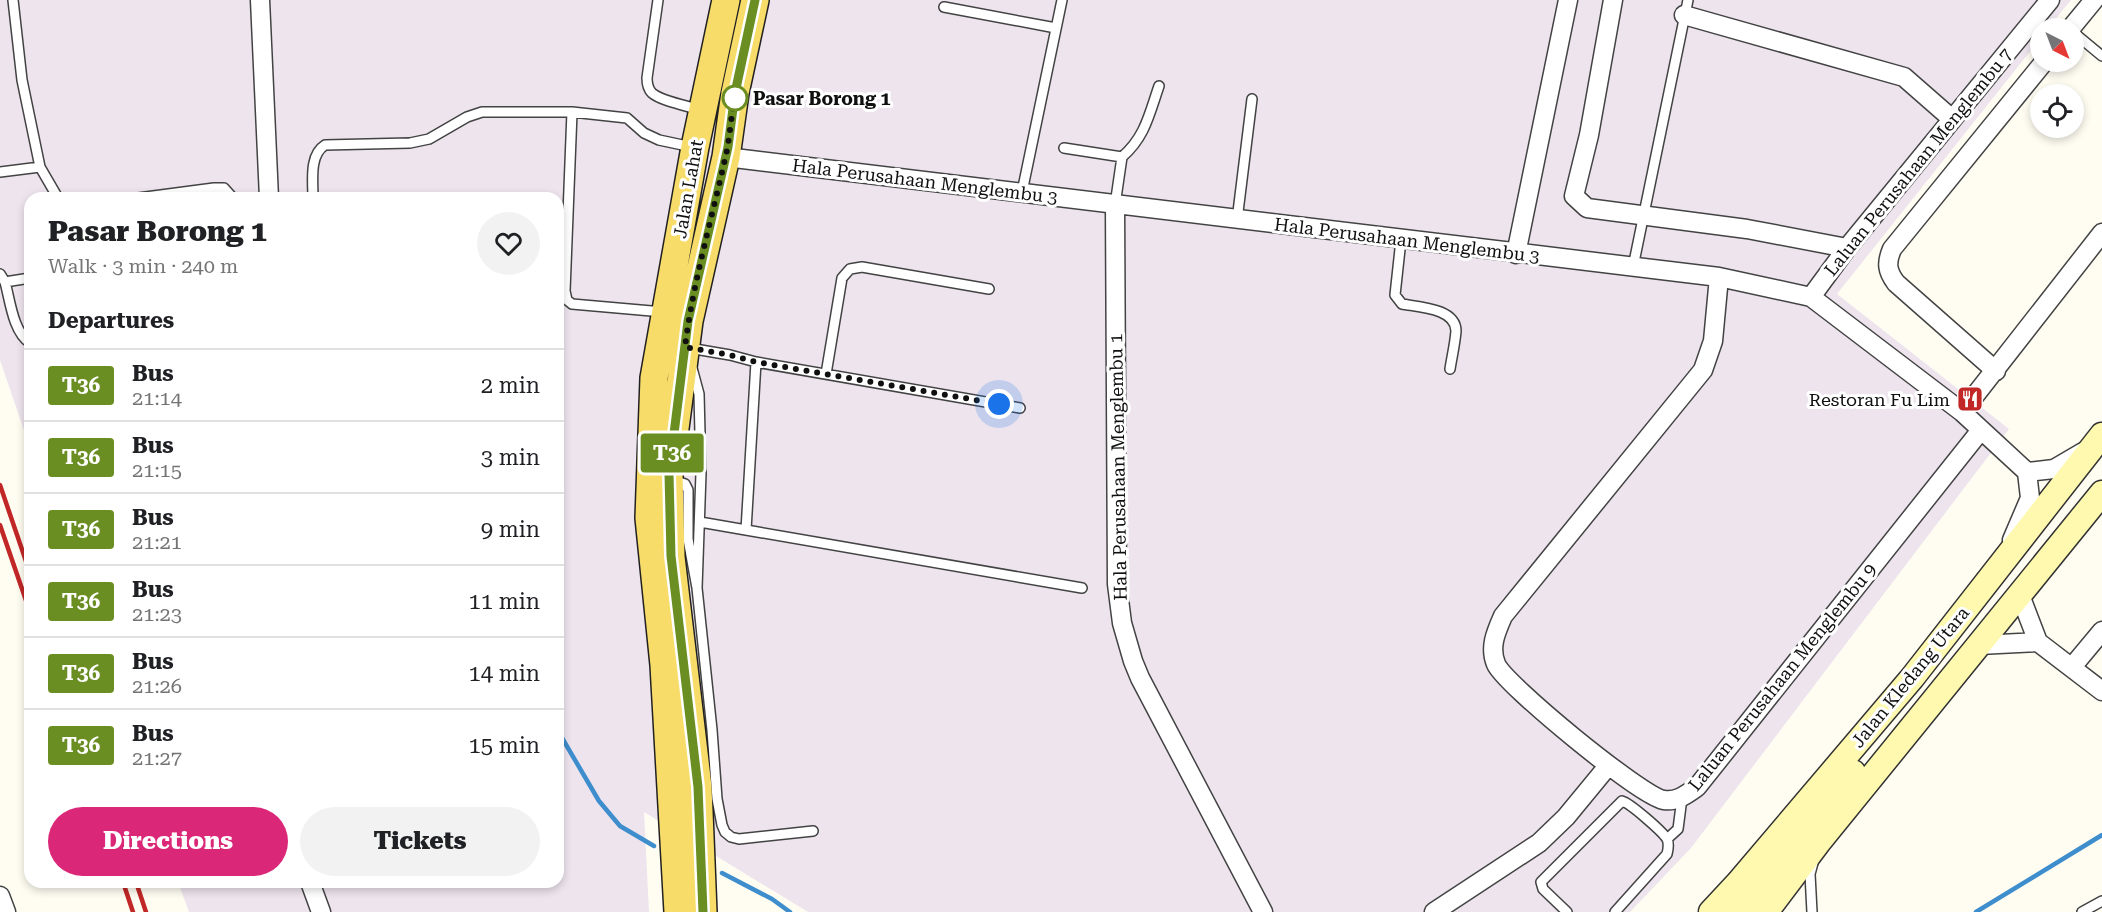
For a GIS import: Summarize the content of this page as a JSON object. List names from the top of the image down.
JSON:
{
  "streets": {
    "main road": ["Jalan Lahat", "Jalan Kledang Utara"],
    "street": [
      "Laluan Perusahaan Menglembu 7",
      "Hala Perusahaan Menglembu 3",
      "Hala Perusahaan Menglembu 1",
      "Laluan Perusahaan Menglembu 9"
    ]
  },
  "crossings": [
    ["Laluan Perusahaan Menglembu 7", "Hala Perusahaan Menglembu 3"],
    ["Hala Perusahaan Menglembu 3", "Hala Perusahaan Menglembu 1"],
    ["Hala Perusahaan Menglembu 3", "Laluan Perusahaan Menglembu 9"]
  ],
  "places": {
    "other": ["Pasar Borong 1"],
    "restaurant": ["Restoran Fu Lim"]
  },
  "lines": ["bus line T36"],
  "north": "bottom right",
  "page": {
    "on_map": "T36",
    "heading": [
      ["Pasar Borong 1", "Walk · 3 min · 240 m"],
      "Departures"
    ],
    "list": [
      {
        "mark": "T36",
        "name": "Bus",
        "note": "21:14",
        "value": "2 min"
      },
      {
        "mark": "T36",
        "name": "Bus",
        "note": "21:15",
        "value": "3 min"
      },
      {
        "mark": "T36",
        "name": "Bus",
        "note": "21:21",
        "value": "9 min"
      },
      {
        "mark": "T36",
        "name": "Bus",
        "note": "21:23",
        "value": "11 min"
      },
      {
        "mark": "T36",
        "name": "Bus",
        "note": "21:26",
        "value": "14 min"
      },
      {
        "mark": "T36",
        "name": "Bus",
        "note": "21:27",
        "value": "15 min"
      }
    ],
    "buttons": ["Directions", "Tickets"]
  }
}
